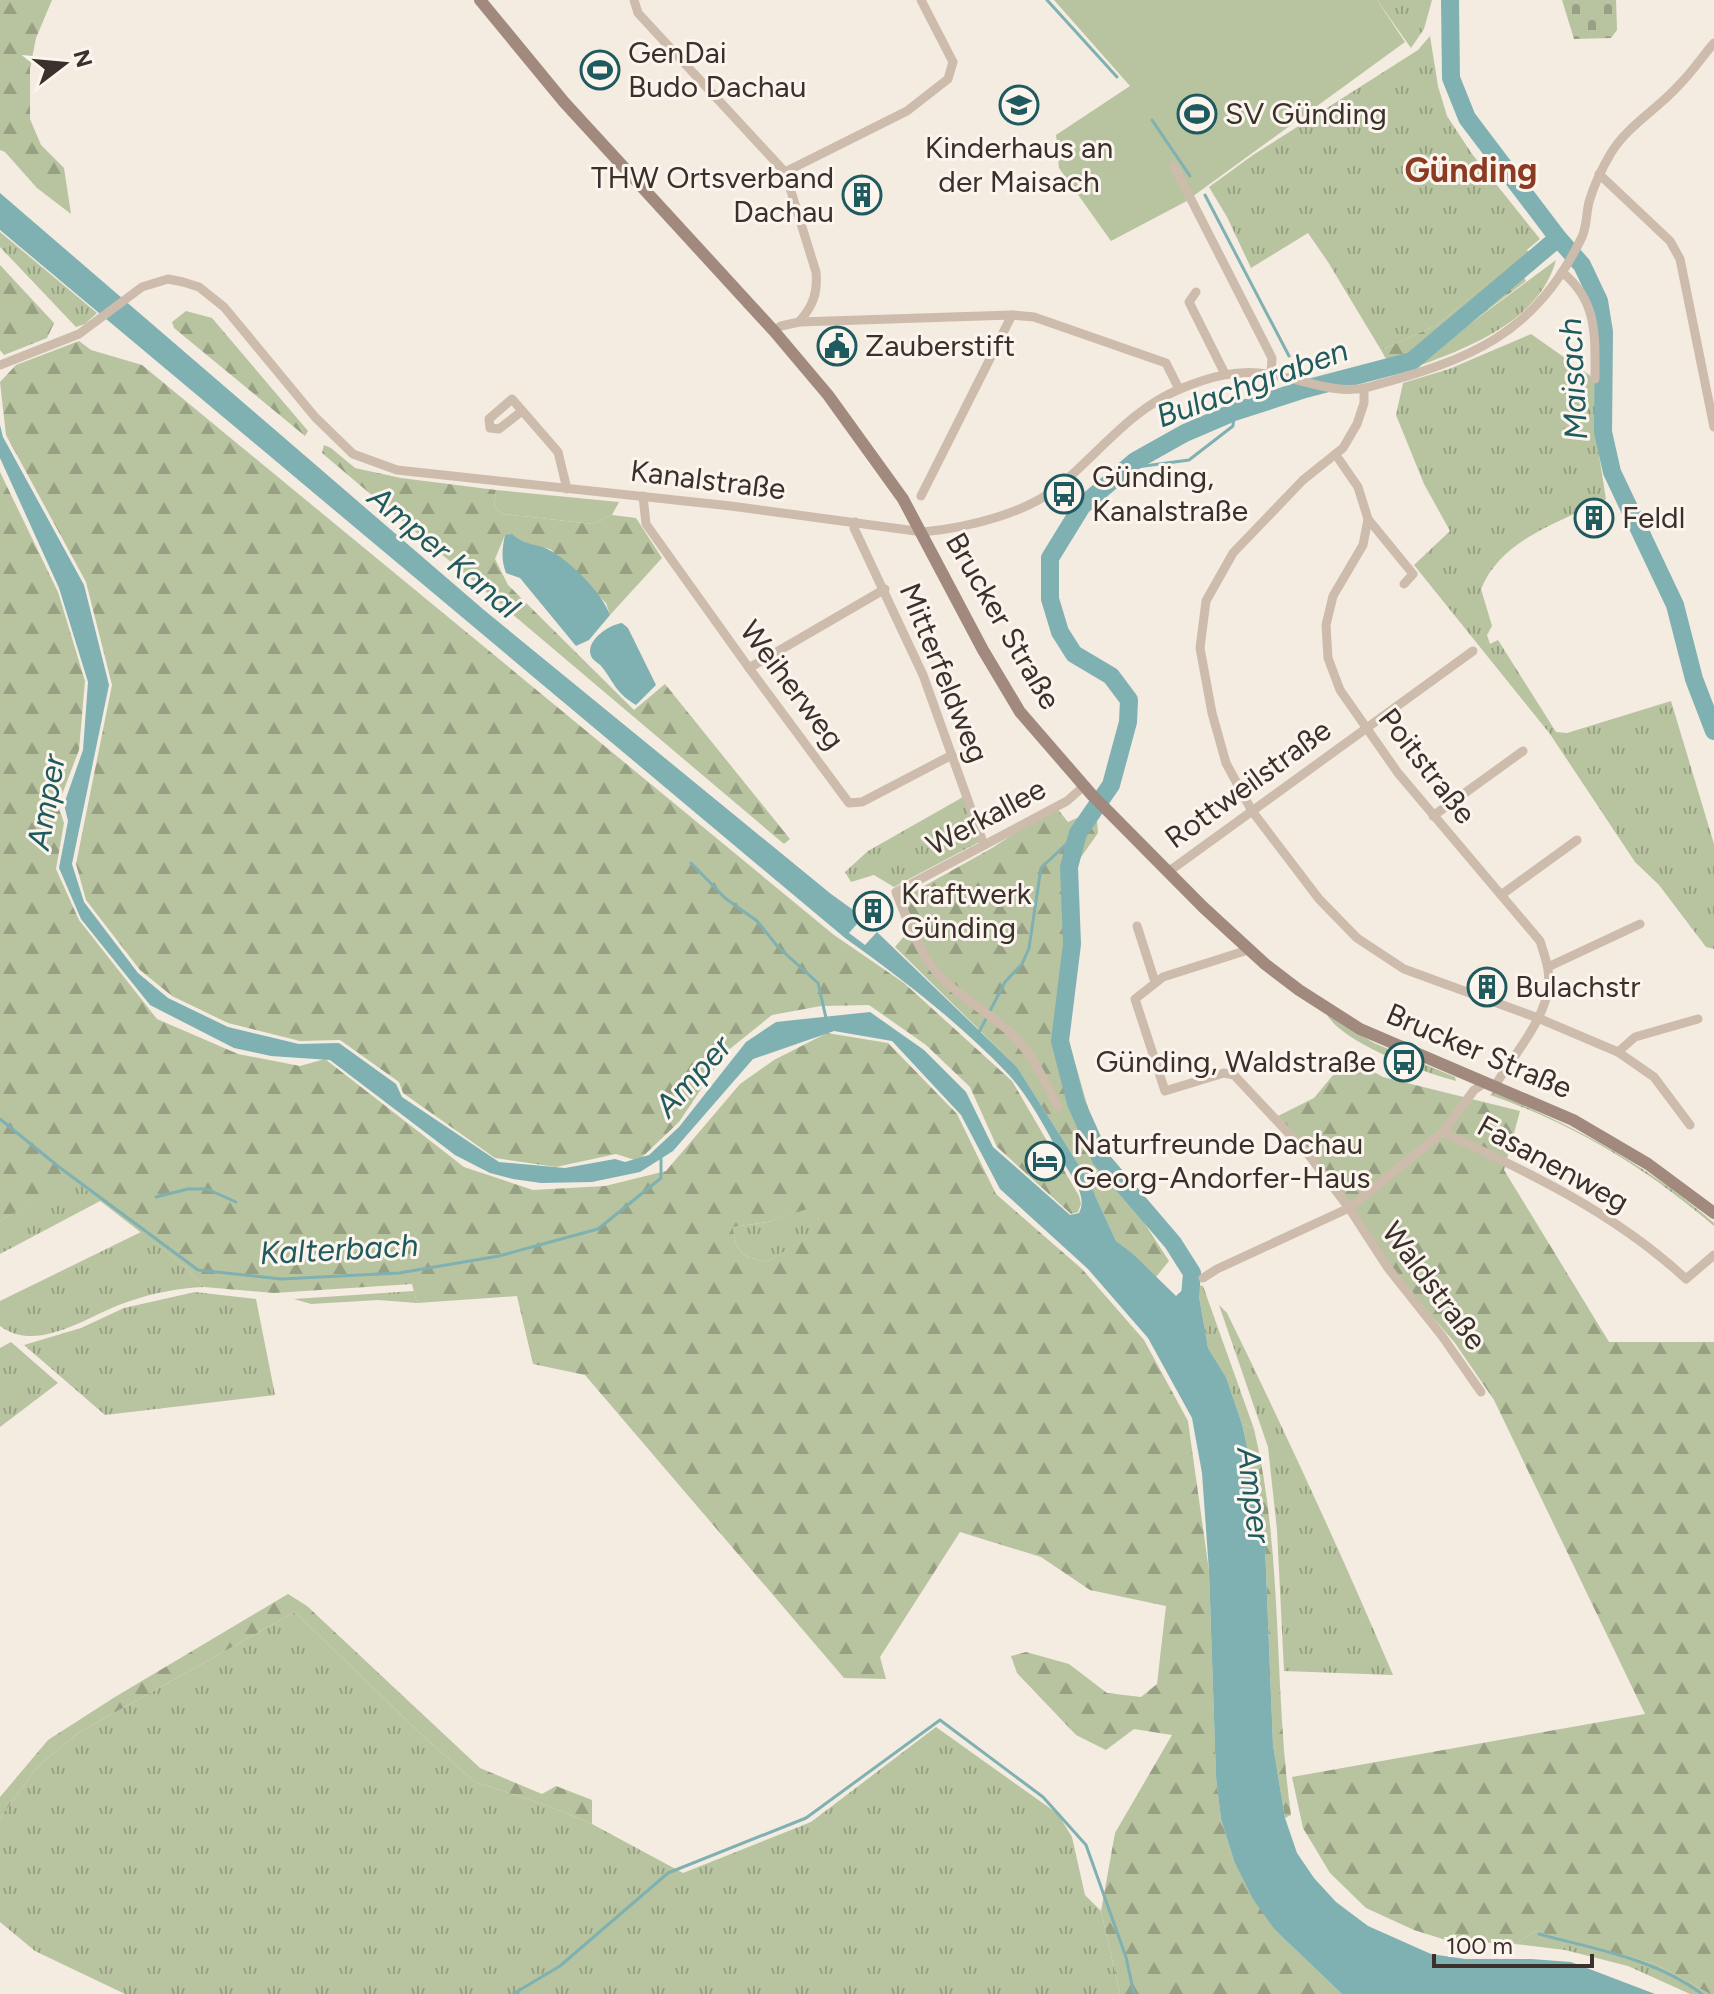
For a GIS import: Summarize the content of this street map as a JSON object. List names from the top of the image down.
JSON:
{
  "streets": {
    "main road": ["Brucker Straße"],
    "street": [
      "Kanalstraße",
      "Mitterfeldweg",
      "Weiherweg",
      "Poitstraße",
      "Rottweilstraße",
      "Werkallee",
      "Fasanenweg",
      "Waldstraße"
    ]
  },
  "crossings": [
    ["Kanalstraße", "Brucker Straße"],
    ["Kanalstraße", "Mitterfeldweg"],
    ["Kanalstraße", "Weiherweg"],
    ["Brucker Straße", "Rottweilstraße"],
    ["Brucker Straße", "Werkallee"],
    ["Brucker Straße", "Waldstraße"],
    ["Mitterfeldweg", "Weiherweg"],
    ["Mitterfeldweg", "Werkallee"],
    ["Poitstraße", "Rottweilstraße"],
    ["Fasanenweg", "Waldstraße"]
  ],
  "districts": ["Günding"],
  "water": [
    "Maisach",
    "Bulachgraben",
    "Amper Kanal",
    "Amper",
    "Kalterbach"
  ],
  "places": {
    "sports": ["GenDai Budo Dachau", "SV Günding"],
    "school or university": ["Kinderhaus an der Maisach"],
    "building": [
      "THW Ortsverband Dachau",
      "Feldl",
      "Kraftwerk Günding",
      "Bulachstr"
    ],
    "public building": ["Zauberstift"],
    "bus stop": ["Günding, Kanalstraße", "Günding, Waldstraße"],
    "hotel": ["Naturfreunde Dachau Georg-Andorfer-Haus"]
  },
  "scale_bar": "100 m",
  "north": "right"
}
